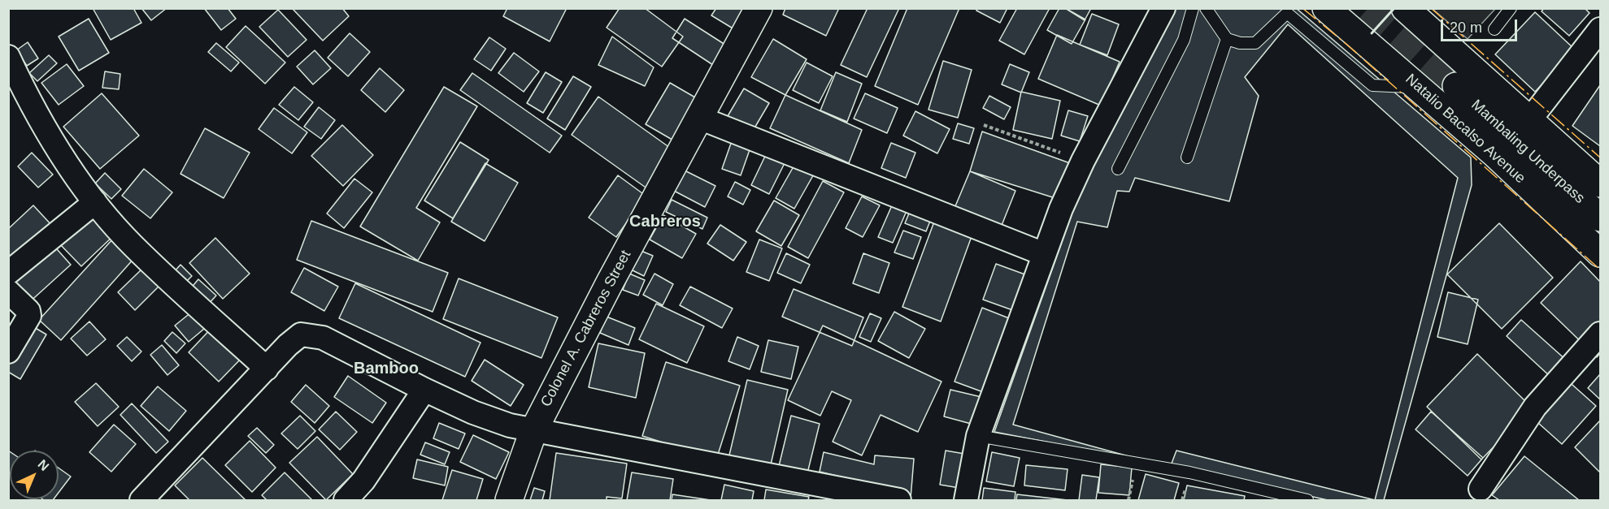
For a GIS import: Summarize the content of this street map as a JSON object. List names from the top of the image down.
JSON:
{
  "streets": {
    "main road": ["Natalio Bacalso Avenue", "Mambaling Underpass", "Colonel A. Cabreros Street"]
  },
  "districts": ["Cabreros", "Bamboo"],
  "scale_bar": "20 m",
  "north": "top right"
}
